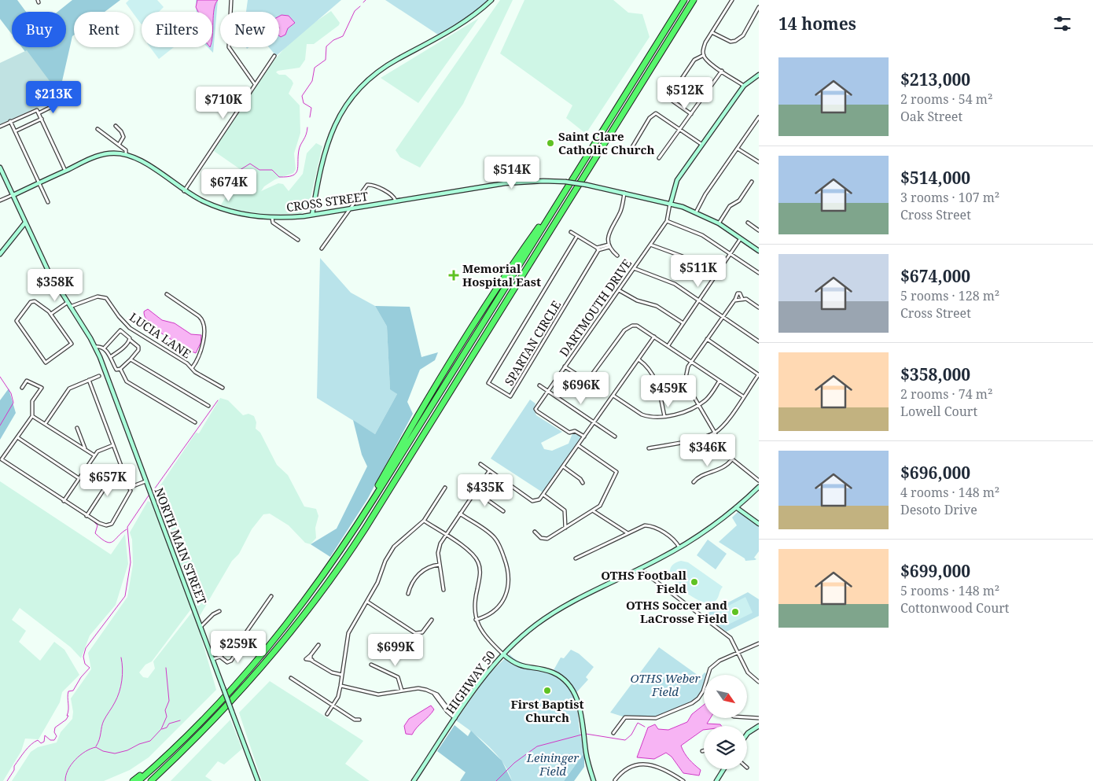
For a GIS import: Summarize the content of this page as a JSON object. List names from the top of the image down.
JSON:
{
  "streets": {
    "main road": ["CROSS STREET", "NORTH MAIN STREET", "HIGHWAY 50"],
    "street": ["DARTMOUTH DRIVE", "LUCIA LANE", "SPARTAN CIRCLE"]
  },
  "crossings": [
    ["CROSS STREET", "DARTMOUTH DRIVE"],
    ["CROSS STREET", "NORTH MAIN STREET"],
    ["LUCIA LANE", "NORTH MAIN STREET"]
  ],
  "parks": ["OTHS Weber Field", "Leininger Field"],
  "places": {
    "other": [
      "Saint Clare Catholic Church",
      "OTHS Football Field",
      "OTHS Soccer and LaCrosse Field",
      "First Baptist Church"
    ],
    "health": ["Memorial Hospital East"]
  },
  "north": "bottom right",
  "page": {
    "heading": "14 homes",
    "chip": [
      "Buy",
      "Rent",
      "Filters",
      "New"
    ],
    "list": [
      {
        "name": "$213,000",
        "note": "2 rooms · 54 m² · Oak Street"
      },
      {
        "name": "$514,000",
        "note": "3 rooms · 107 m² · Cross Street"
      },
      {
        "name": "$674,000",
        "note": "5 rooms · 128 m² · Cross Street"
      },
      {
        "name": "$358,000",
        "note": "2 rooms · 74 m² · Lowell Court"
      },
      {
        "name": "$696,000",
        "note": "4 rooms · 148 m² · Desoto Drive"
      },
      {
        "name": "$699,000",
        "note": "5 rooms · 148 m² · Cottonwood Court"
      }
    ],
    "price": [
      "$512K",
      "$213K",
      "$710K",
      "$514K",
      "$674K",
      "$511K",
      "$358K",
      "$696K",
      "$459K",
      "$346K",
      "$657K",
      "$435K",
      "$259K",
      "$699K"
    ]
  }
}
